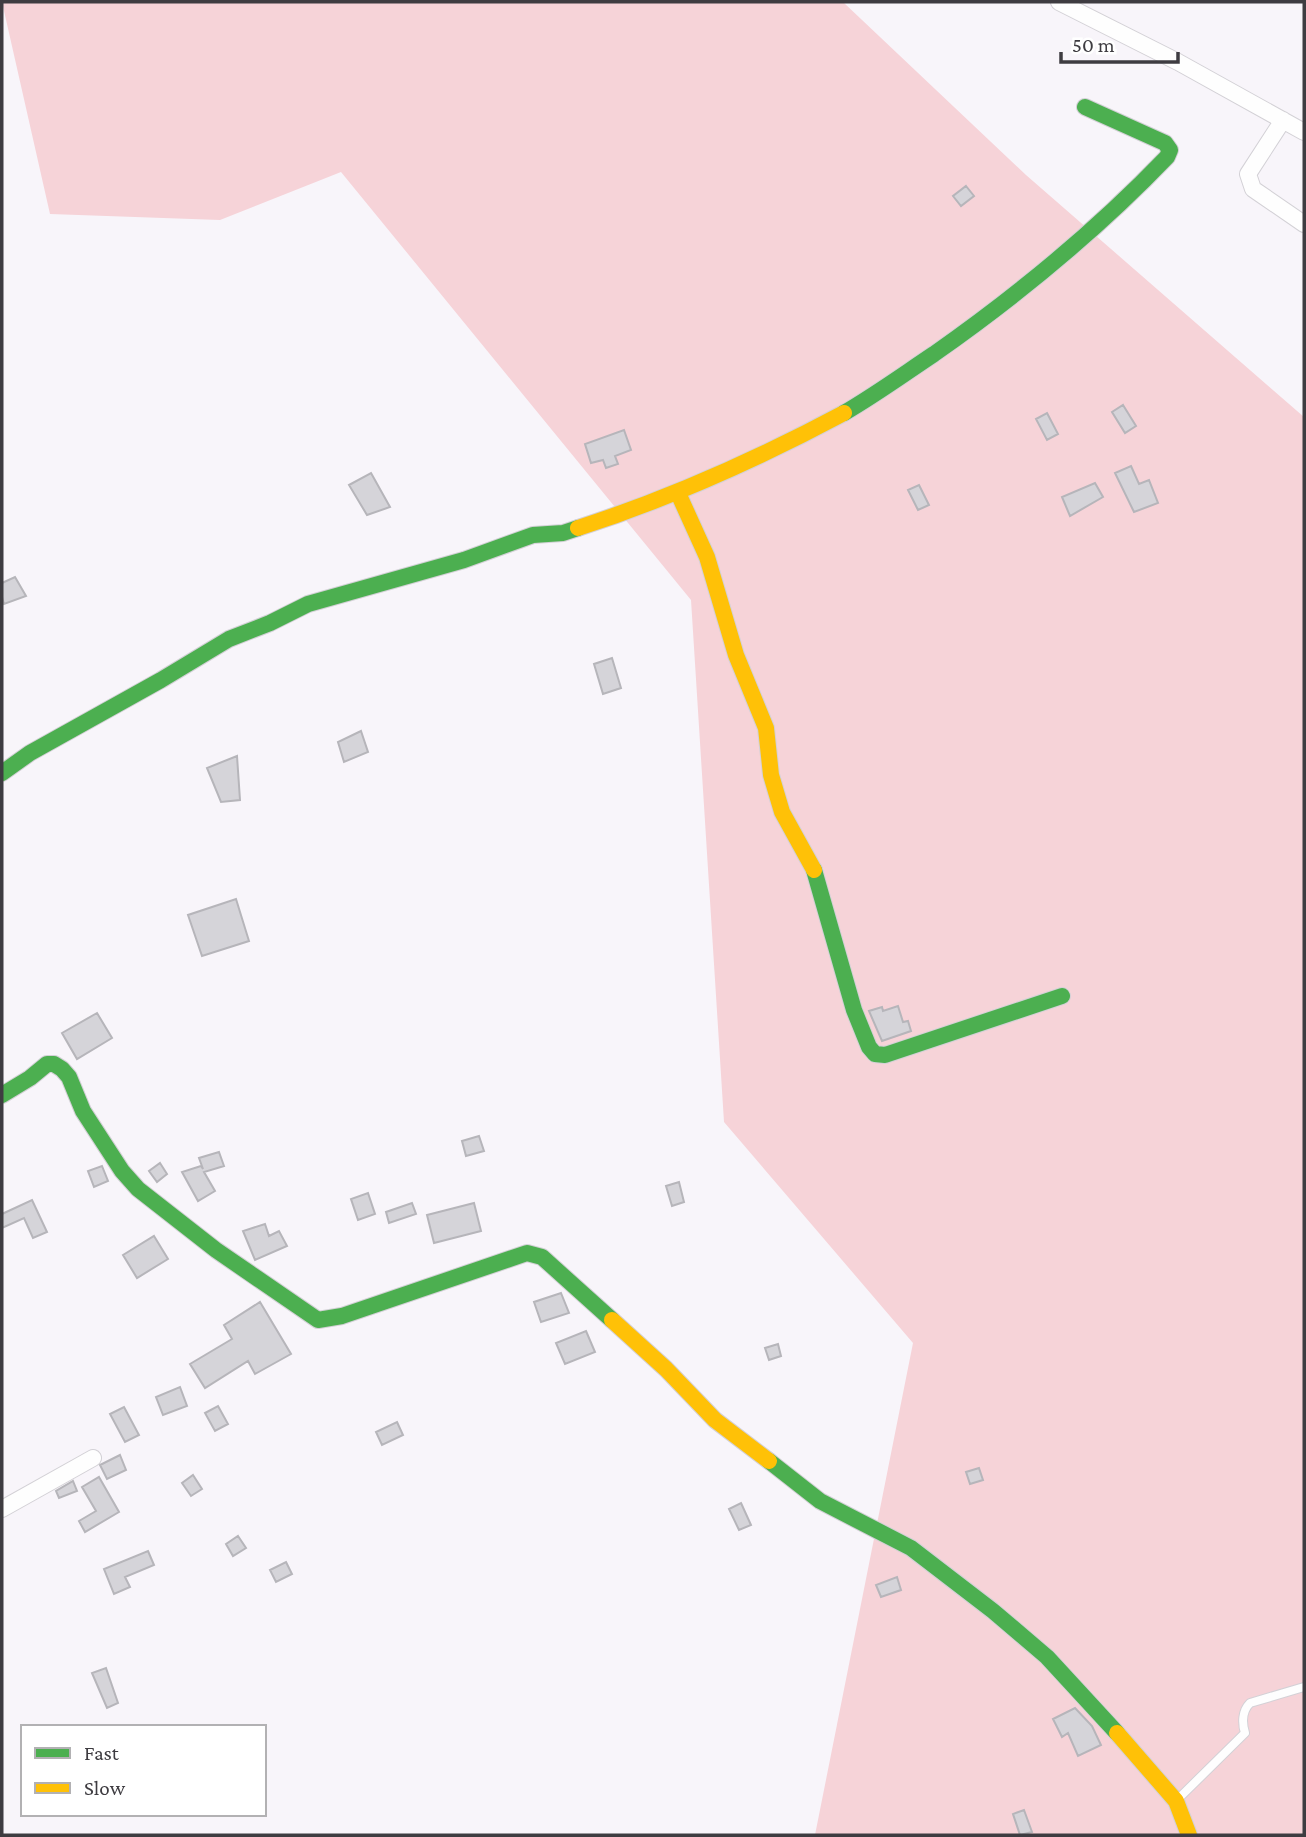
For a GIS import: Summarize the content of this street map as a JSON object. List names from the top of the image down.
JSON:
{
  "legend": ["Fast", "Slow"],
  "scale_bar": "50 m"
}
